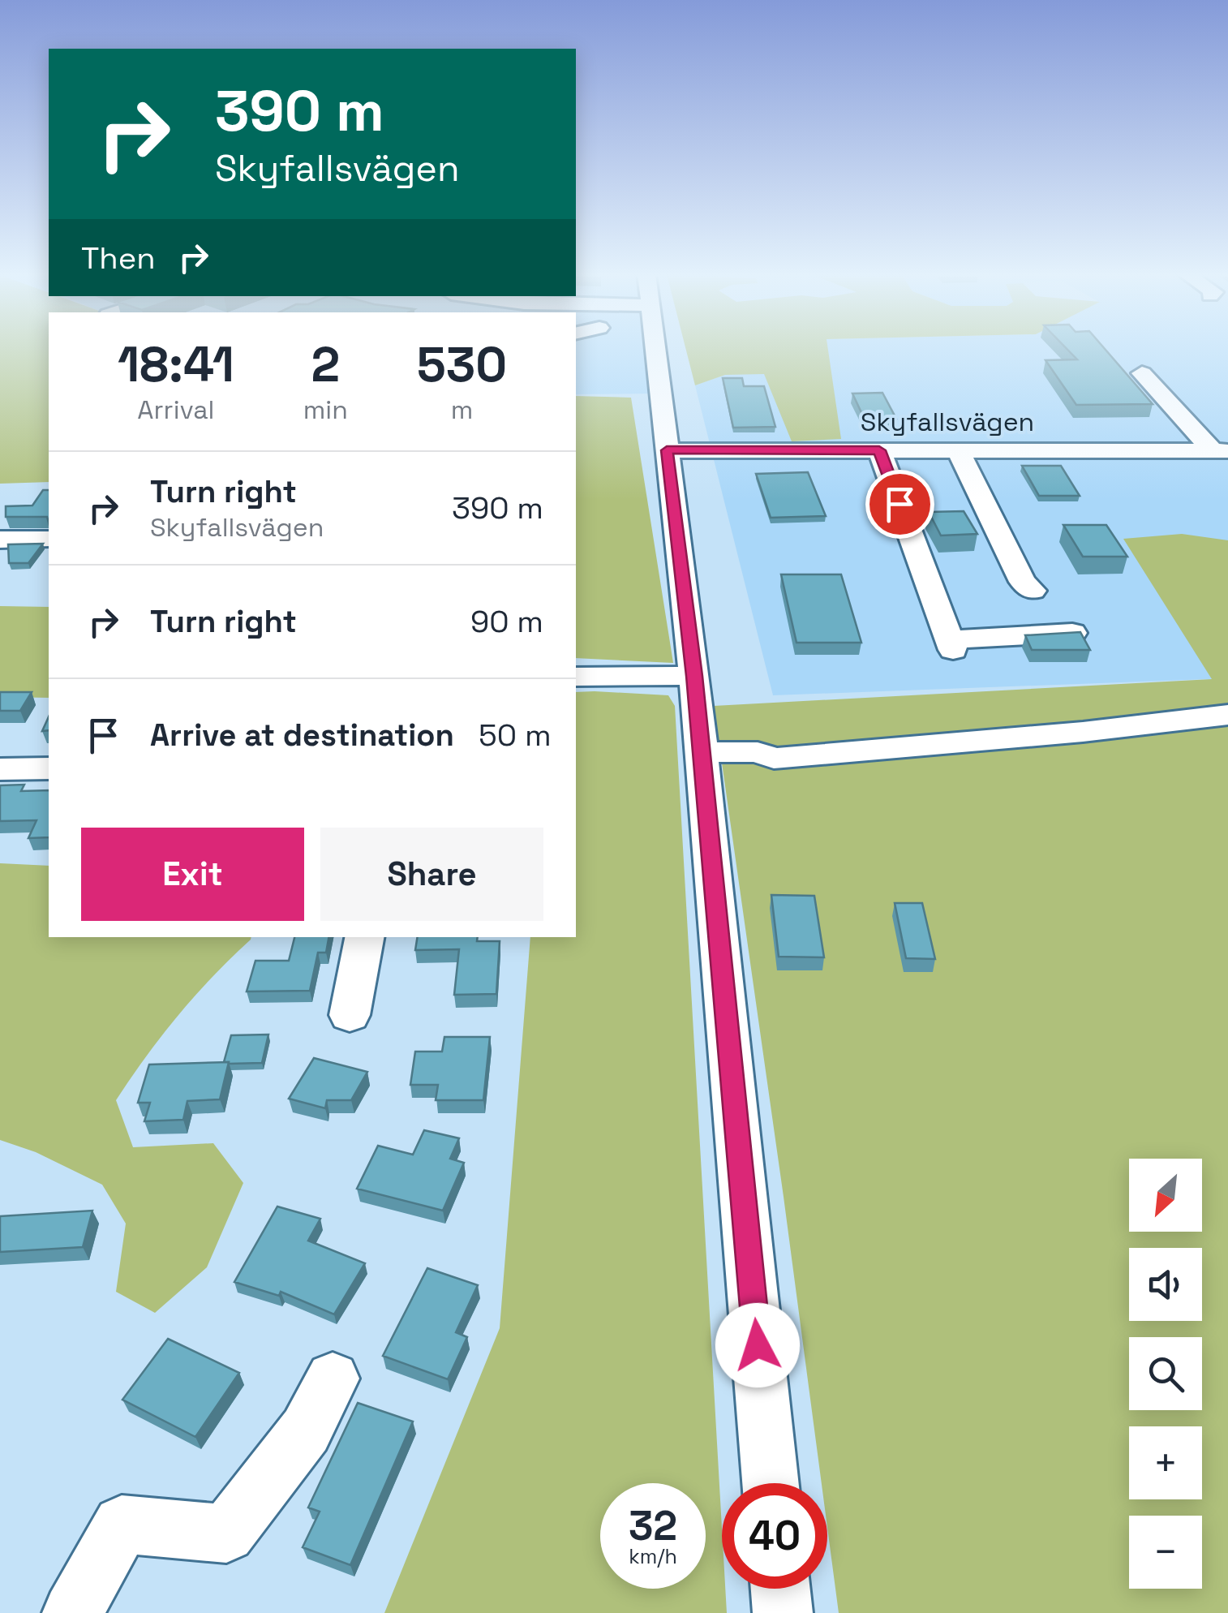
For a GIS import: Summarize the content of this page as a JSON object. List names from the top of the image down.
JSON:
{
  "streets": {
    "street": ["Skyfallsvägen"]
  },
  "north": "bottom left",
  "page": {
    "turn": ["390 m", "Skyfallsvägen"],
    "then": "Then",
    "eta": [
      "18:41",
      "Arrival",
      "2",
      "min",
      "530",
      "m"
    ],
    "list": [
      {
        "name": "Turn right",
        "note": "Skyfallsvägen",
        "value": "390 m"
      },
      {
        "name": "Turn right",
        "value": "90 m"
      },
      {
        "name": "Arrive at destination",
        "value": "50 m"
      }
    ],
    "buttons": ["Exit", "Share"],
    "map_buttons": ["+", "−"],
    "speed": "32 km/h",
    "limit": "40"
  }
}
